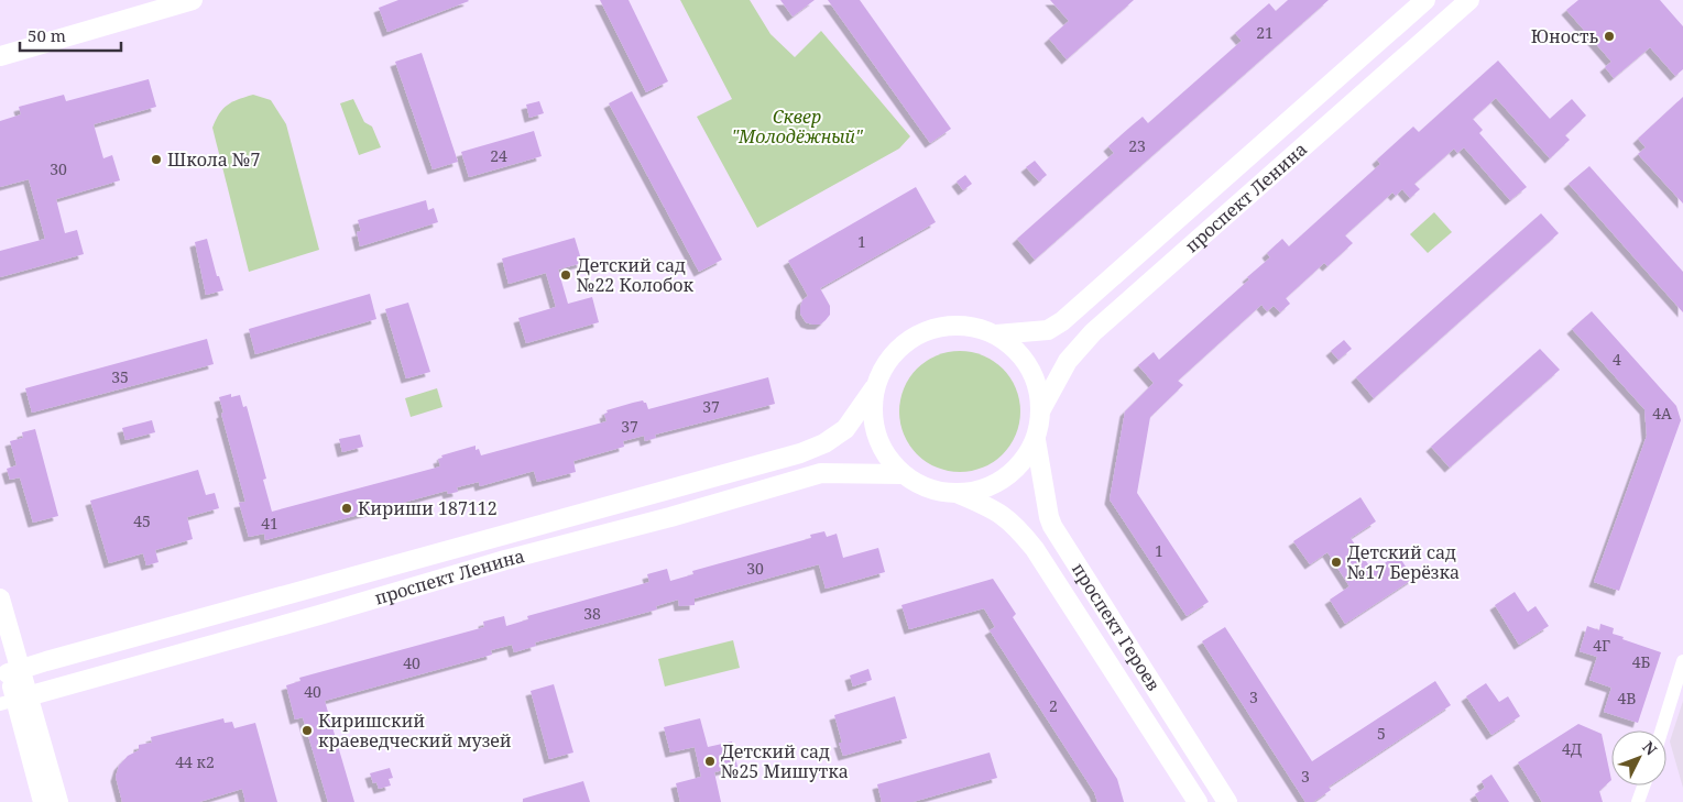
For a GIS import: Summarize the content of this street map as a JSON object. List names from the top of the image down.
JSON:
{
  "streets": {
    "main road": ["проспект Ленина", "проспект Героев"]
  },
  "crossings": [
    ["проспект Ленина", "проспект Героев"]
  ],
  "parks": ["Сквер \"Молодёжный\""],
  "places": [
    "Юность",
    "Школа №7",
    "Детский сад №22 Колобок",
    "Кириши 187112",
    "Детский сад №17 Берёзка",
    "Киришский краеведческий музей",
    "Детский сад №25 Мишутка"
  ],
  "house_numbers": [
    "21",
    "23",
    "24",
    "30",
    "1",
    "4",
    "35",
    "37",
    "4А",
    "37",
    "45",
    "41",
    "1",
    "30",
    "38",
    "4Г",
    "4Б",
    "40",
    "40",
    "3",
    "4В",
    "2",
    "5",
    "4Д",
    "44 к2",
    "3"
  ],
  "scale_bar": "50 m",
  "north": "top right"
}
